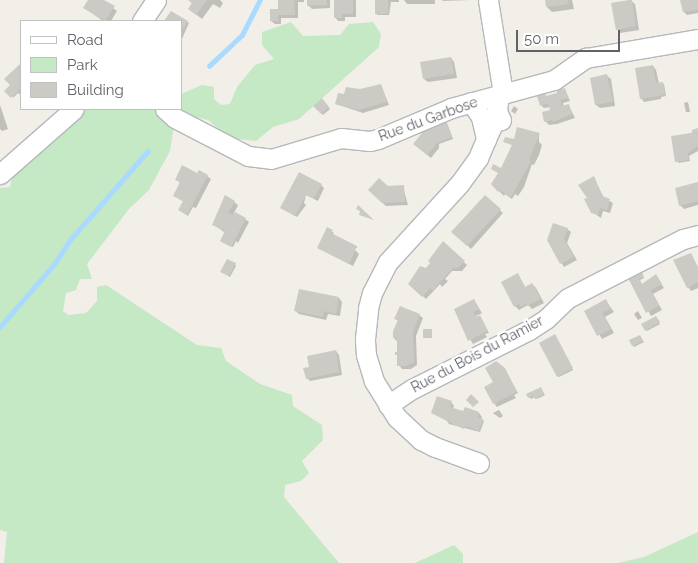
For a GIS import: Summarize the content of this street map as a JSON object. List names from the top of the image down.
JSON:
{
  "streets": {
    "street": ["Rue du Garbose", "Rue du Bois du Ramier"]
  },
  "legend": ["Road", "Park", "Building"],
  "scale_bar": "50 m"
}
